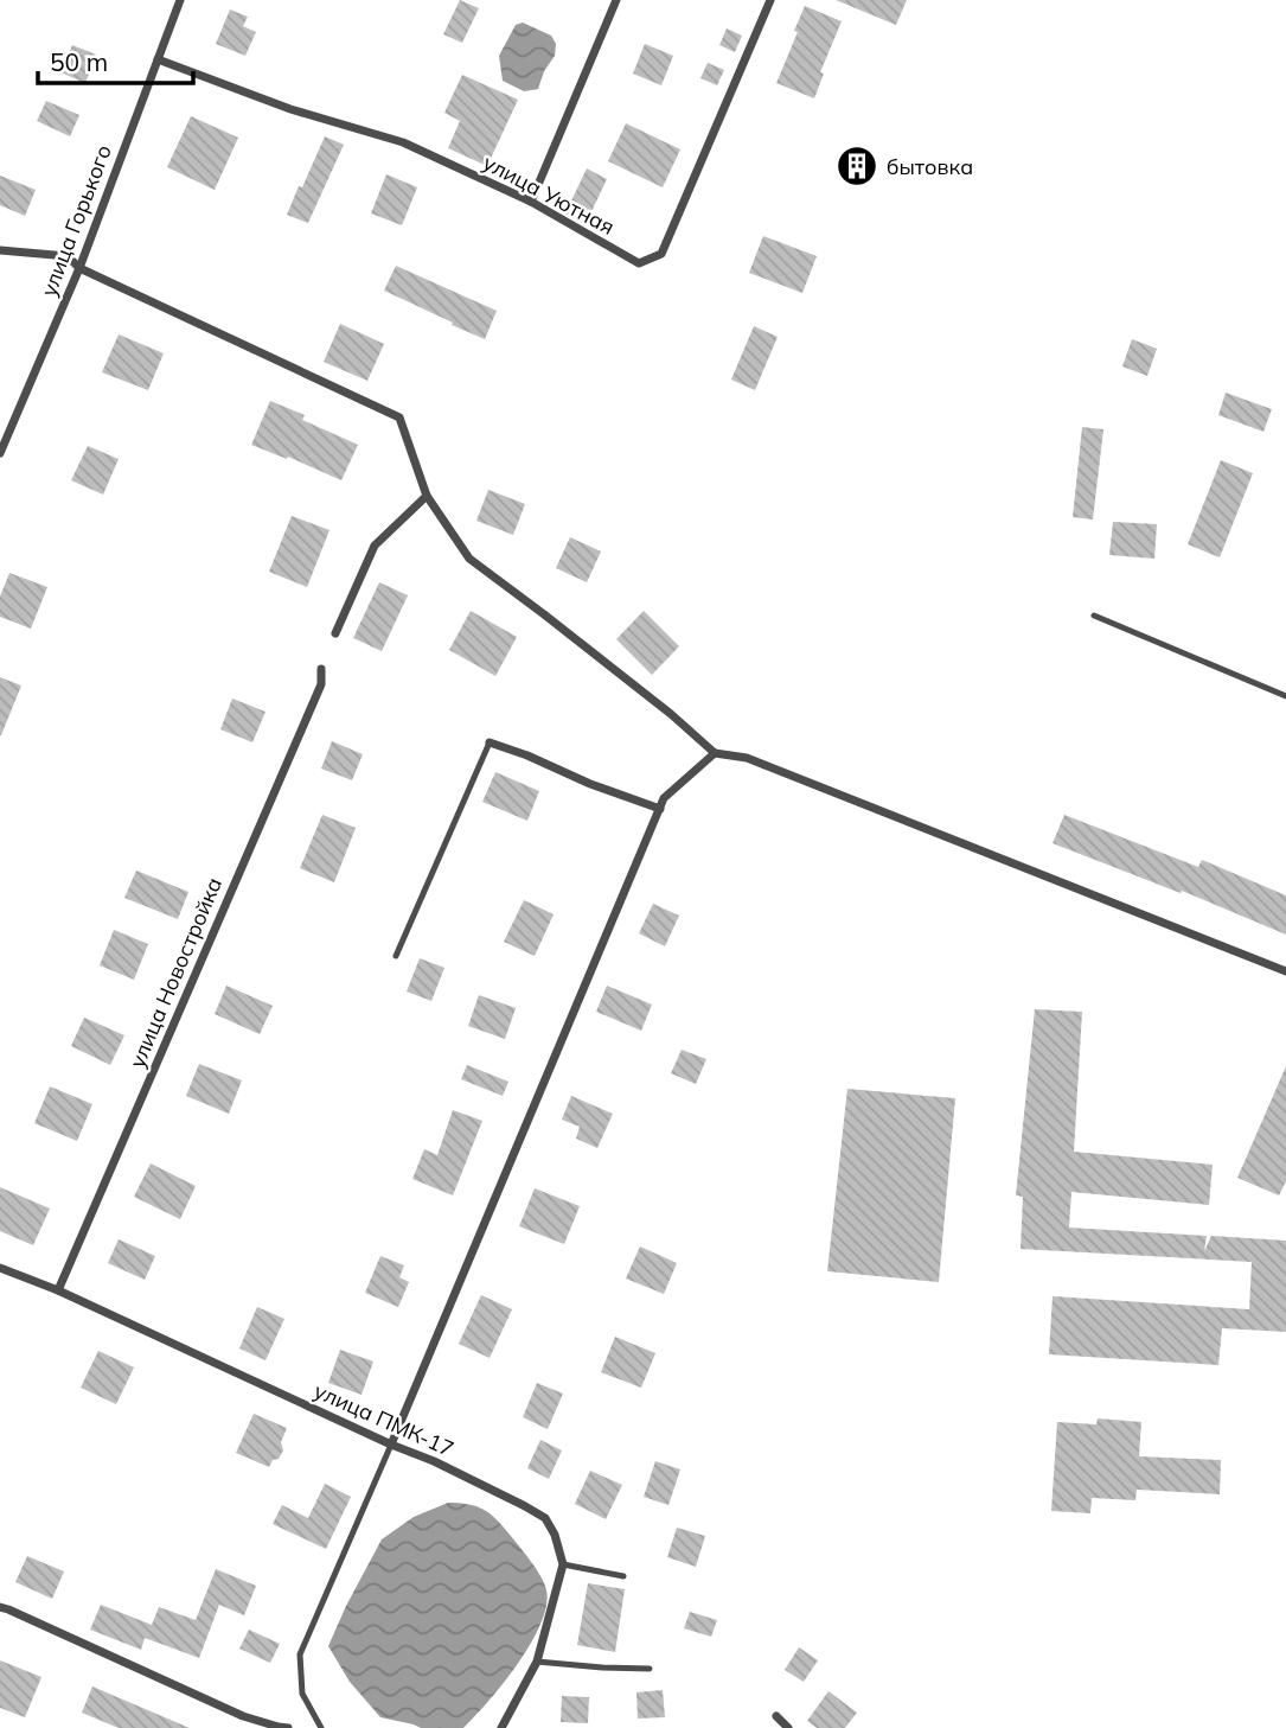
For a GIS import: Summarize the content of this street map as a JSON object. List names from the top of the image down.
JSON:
{
  "streets": {
    "street": [
      "улица Уютная",
      "улица Горького",
      "улица Новостройка",
      "улица ПМК-17"
    ]
  },
  "crossings": [
    ["улица Уютная", "улица Горького"],
    ["улица Новостройка", "улица ПМК-17"]
  ],
  "places": {
    "building": ["бытовка"]
  },
  "scale_bar": "50 m"
}
